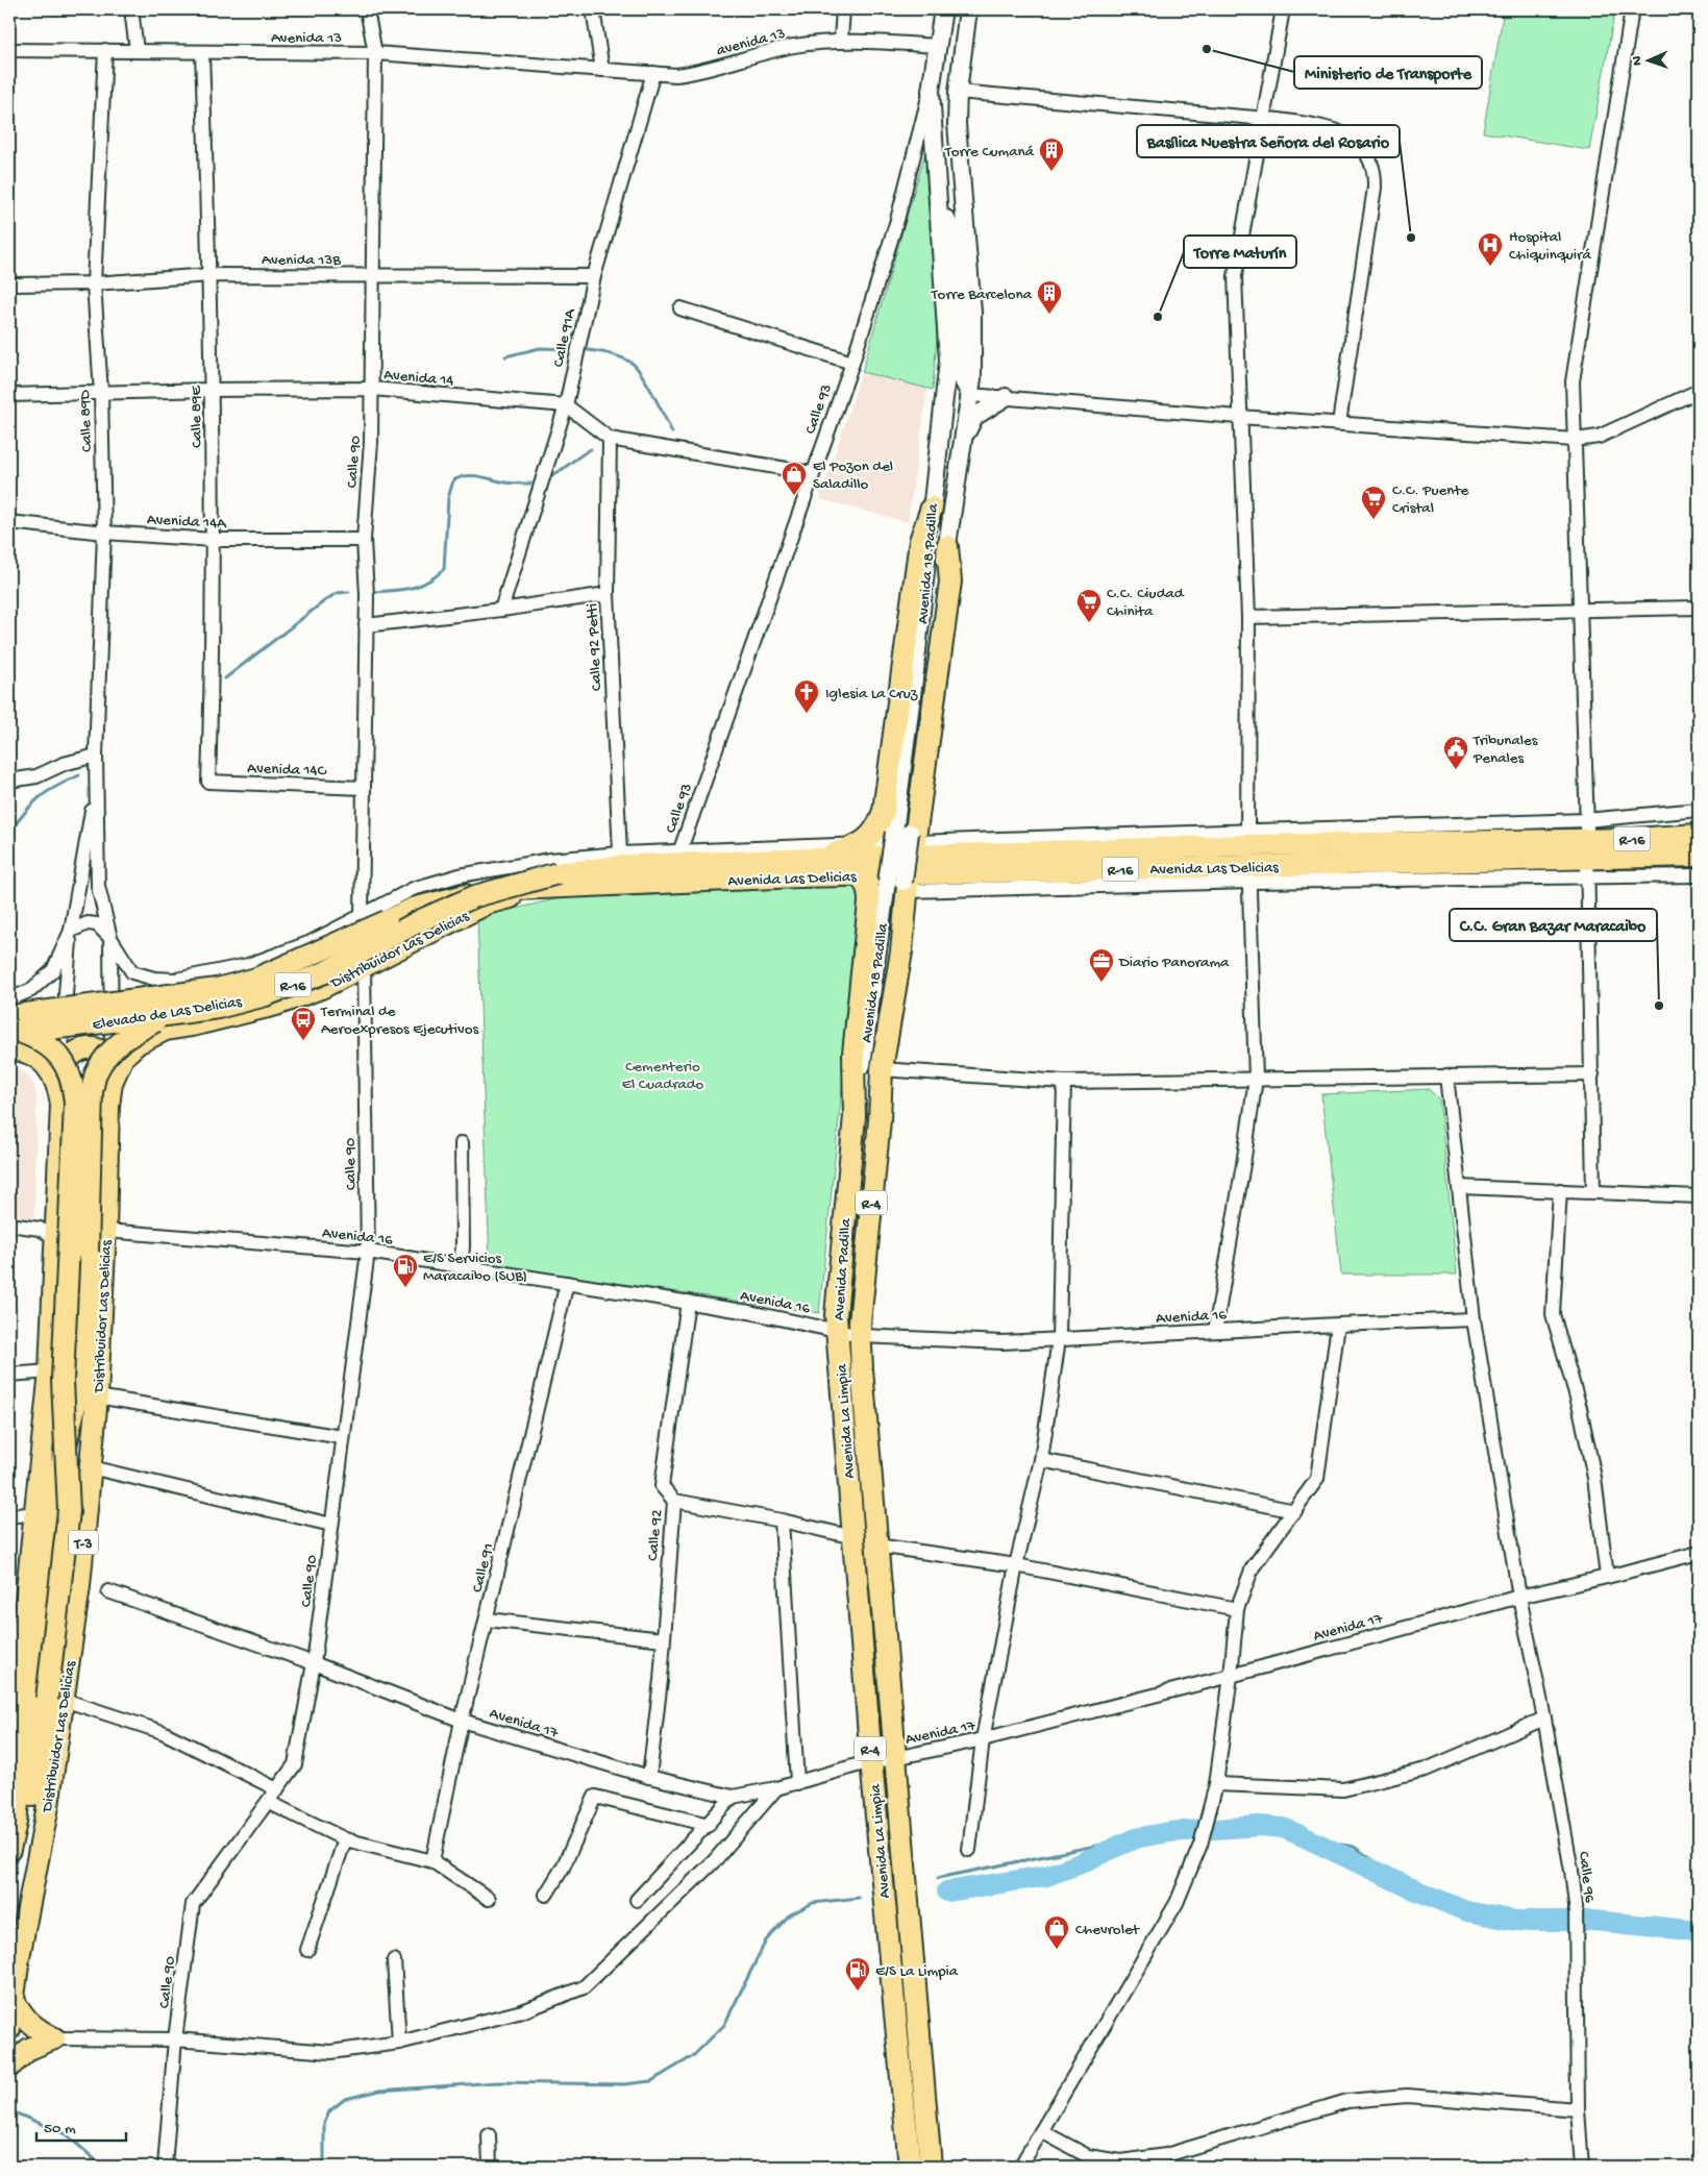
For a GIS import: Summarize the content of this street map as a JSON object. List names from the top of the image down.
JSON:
{
  "streets": {
    "main road": [
      "R-16",
      "Avenida Las Delicias",
      "Distribuidor Las Delicias",
      "Elevado de Las Delicias",
      "R-4",
      "Avenida Padilla",
      "Avenida La Limpia",
      "T-3"
    ],
    "street": [
      "Avenida 13",
      "avenida 13",
      "Avenida 13B",
      "Calle 91A",
      "Avenida 14",
      "Calle 93",
      "Calle 89E",
      "Calle 89D",
      "Calle 90",
      "Avenida 14A",
      "Avenida 18 Padilla",
      "Calle 92 Petti",
      "Avenida 14C",
      "Avenida 16",
      "Calle 92",
      "Calle 91",
      "Avenida 17",
      "Calle 96"
    ]
  },
  "crossings": [
    ["Avenida 13", "avenida 13"],
    ["Avenida 13", "Calle 89E"],
    ["Avenida 13", "Calle 89D"],
    ["Avenida 13", "Calle 90"],
    ["avenida 13", "Calle 91A"],
    ["avenida 13", "Avenida 18 Padilla"],
    ["Avenida 13B", "Calle 91A"],
    ["Avenida 13B", "Calle 89E"],
    ["Avenida 13B", "Calle 89D"],
    ["Avenida 13B", "Calle 90"],
    ["Calle 91A", "Avenida 14"],
    ["Avenida 14", "Calle 89E"],
    ["Avenida 14", "Calle 89D"],
    ["Avenida 14", "Calle 90"],
    ["Calle 93", "Avenida 18 Padilla"],
    ["Calle 93", "Avenida Las Delicias"],
    ["Calle 89E", "Avenida 14A"],
    ["Calle 89E", "Avenida 14C"],
    ["Calle 89D", "Avenida 14A"],
    ["Calle 90", "Avenida 14A"],
    ["Calle 90", "Avenida 14C"],
    ["Calle 90", "R-16"],
    ["Calle 90", "Distribuidor Las Delicias"],
    ["Calle 90", "Avenida 16"],
    ["Calle 90", "Avenida 17"],
    ["Avenida 18 Padilla", "Avenida Padilla"],
    ["Calle 92 Petti", "R-16"],
    ["Calle 92 Petti", "Avenida Las Delicias"],
    ["R-16", "Avenida Las Delicias"],
    ["Avenida Las Delicias", "Distribuidor Las Delicias"],
    ["Avenida Las Delicias", "Elevado de Las Delicias"],
    ["Avenida Las Delicias", "Avenida Padilla"],
    ["Distribuidor Las Delicias", "Elevado de Las Delicias"],
    ["Distribuidor Las Delicias", "Avenida 16"],
    ["Avenida 16", "Avenida Padilla"],
    ["Avenida 16", "Avenida La Limpia"],
    ["Avenida 16", "Calle 92"],
    ["Avenida 16", "Calle 91"],
    ["Avenida 16", "Calle 96"],
    ["Avenida Padilla", "Avenida La Limpia"],
    ["Avenida La Limpia", "Avenida 17"],
    ["Calle 92", "Avenida 17"],
    ["Calle 91", "Avenida 17"],
    ["Avenida 17", "Calle 96"]
  ],
  "parks": ["Cementerio El Cuadrado"],
  "places": {
    "other": [
      "Ministerio de Transporte",
      "Basílica Nuestra Señora del Rosario",
      "Torre Maturín",
      "C.C. Gran Bazar Maracaibo"
    ],
    "building": ["Torre Cumaná", "Torre Barcelona"],
    "hospital": ["Hospital Chiquinquirá"],
    "shop": ["El Pozon del Saladillo", "Chevrolet"],
    "supermarket": ["C.C. Puente Cristal", "C.C. Ciudad Chinita"],
    "church": ["Iglesia La Cruz"],
    "public building": ["Tribunales Penales"],
    "office": ["Diario Panorama"],
    "bus stop": ["Terminal de Aeroexpresos Ejecutivos"],
    "fuel station": ["E/S Servicios Maracaibo (SUB)", "E/S La Limpia"]
  },
  "scale_bar": "50 m",
  "north": "left"
}
